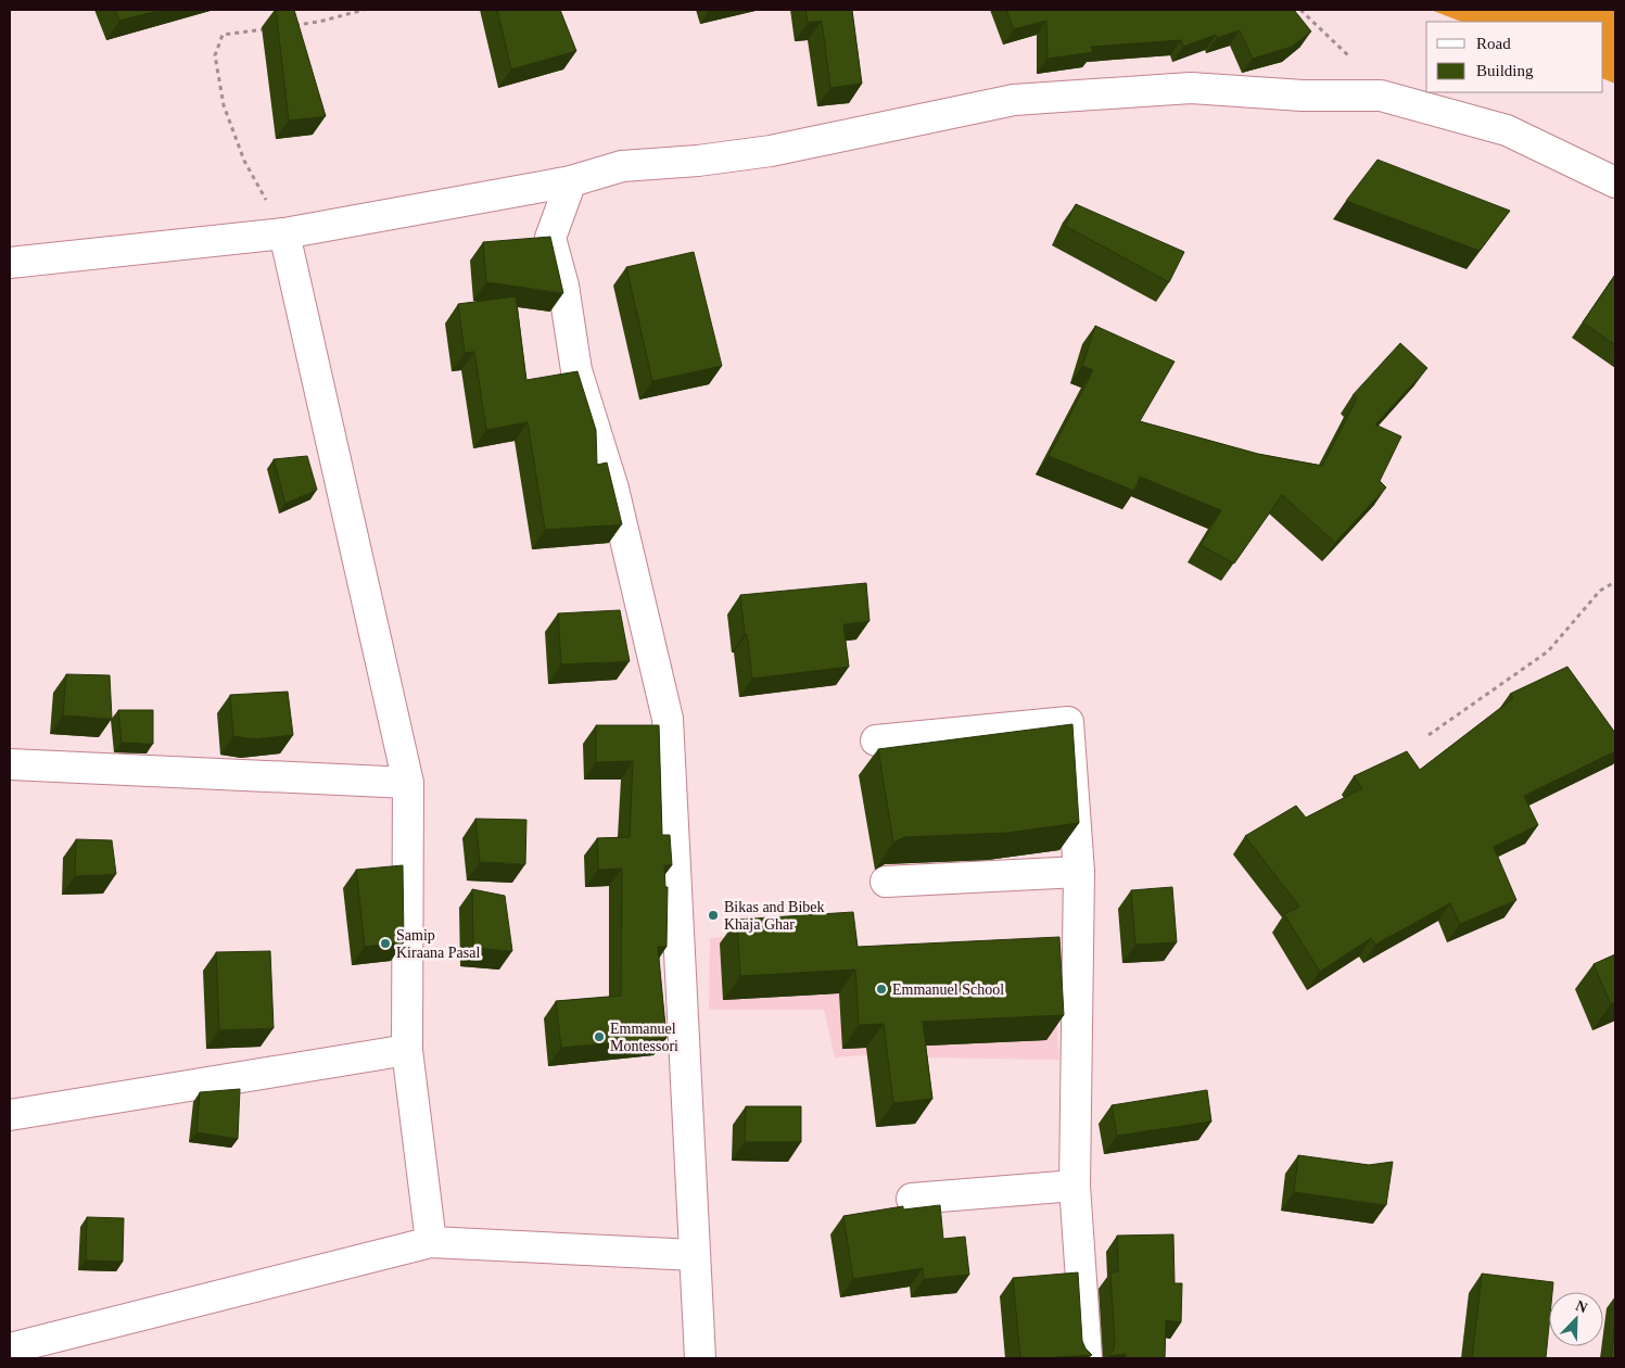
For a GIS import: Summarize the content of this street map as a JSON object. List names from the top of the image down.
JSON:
{
  "places": [
    "Bikas and Bibek Khaja Ghar",
    "Samip Kiraana Pasal",
    "Emmanuel School",
    "Emmanuel Montessori"
  ],
  "legend": ["Road", "Building"],
  "north": "top right"
}
